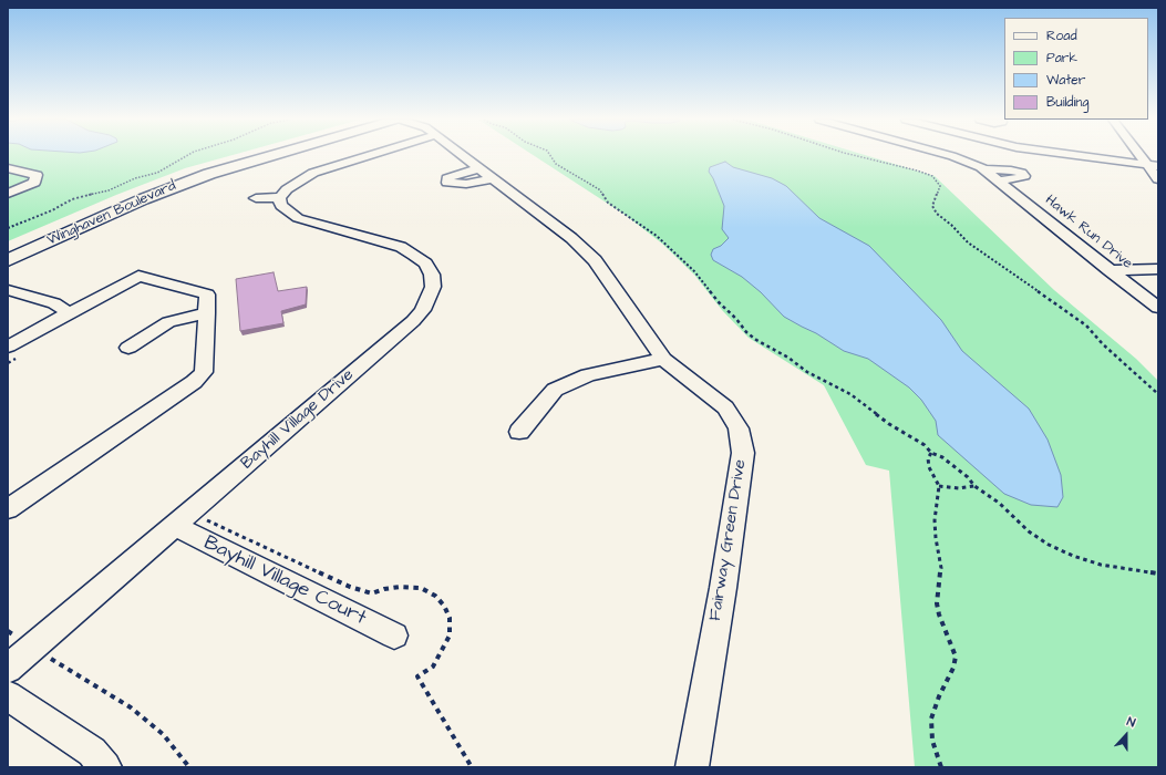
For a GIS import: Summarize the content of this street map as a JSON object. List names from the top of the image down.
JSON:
{
  "streets": {
    "main road": ["Winghaven Boulevard"],
    "street": [
      "Hawk Run Drive",
      "Bayhill Village Drive",
      "Fairway Green Drive",
      "Bayhill Village Court"
    ]
  },
  "crossings": [
    ["Bayhill Village Drive", "Bayhill Village Court"]
  ],
  "legend": [
    "Road",
    "Park",
    "Water",
    "Building"
  ],
  "north": "top"
}
